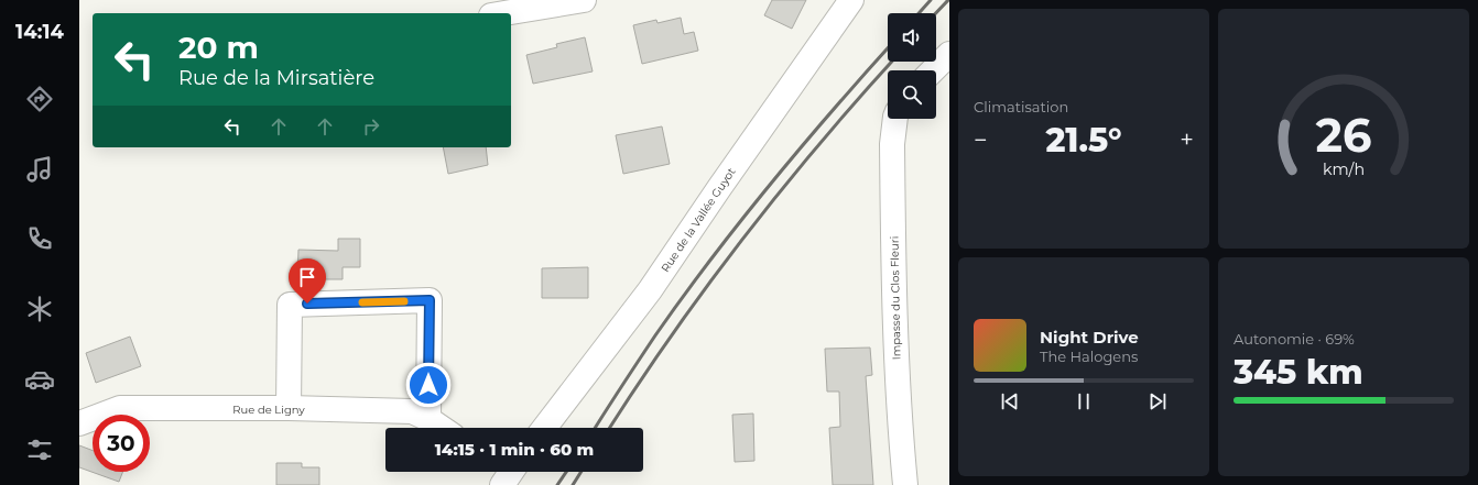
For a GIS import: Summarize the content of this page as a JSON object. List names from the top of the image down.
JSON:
{
  "streets": {
    "street": ["Rue de la Vallée Guyot", "Impasse du Clos Fleuri", "Rue de Ligny"]
  },
  "page": {
    "tabs": "14:14",
    "tile": [
      "Climatisation",
      ["Autonomie · 69%", "345 km"]
    ],
    "turn": ["20 m", "Rue de la Mirsatière"],
    "heat": ["−", "21.5°", "+"],
    "song": ["Night Drive", "The Halogens"],
    "limit": "30",
    "trip": "14:15 · 1 min · 60 m",
    "gauge": ["26", "km/h"]
  }
}
